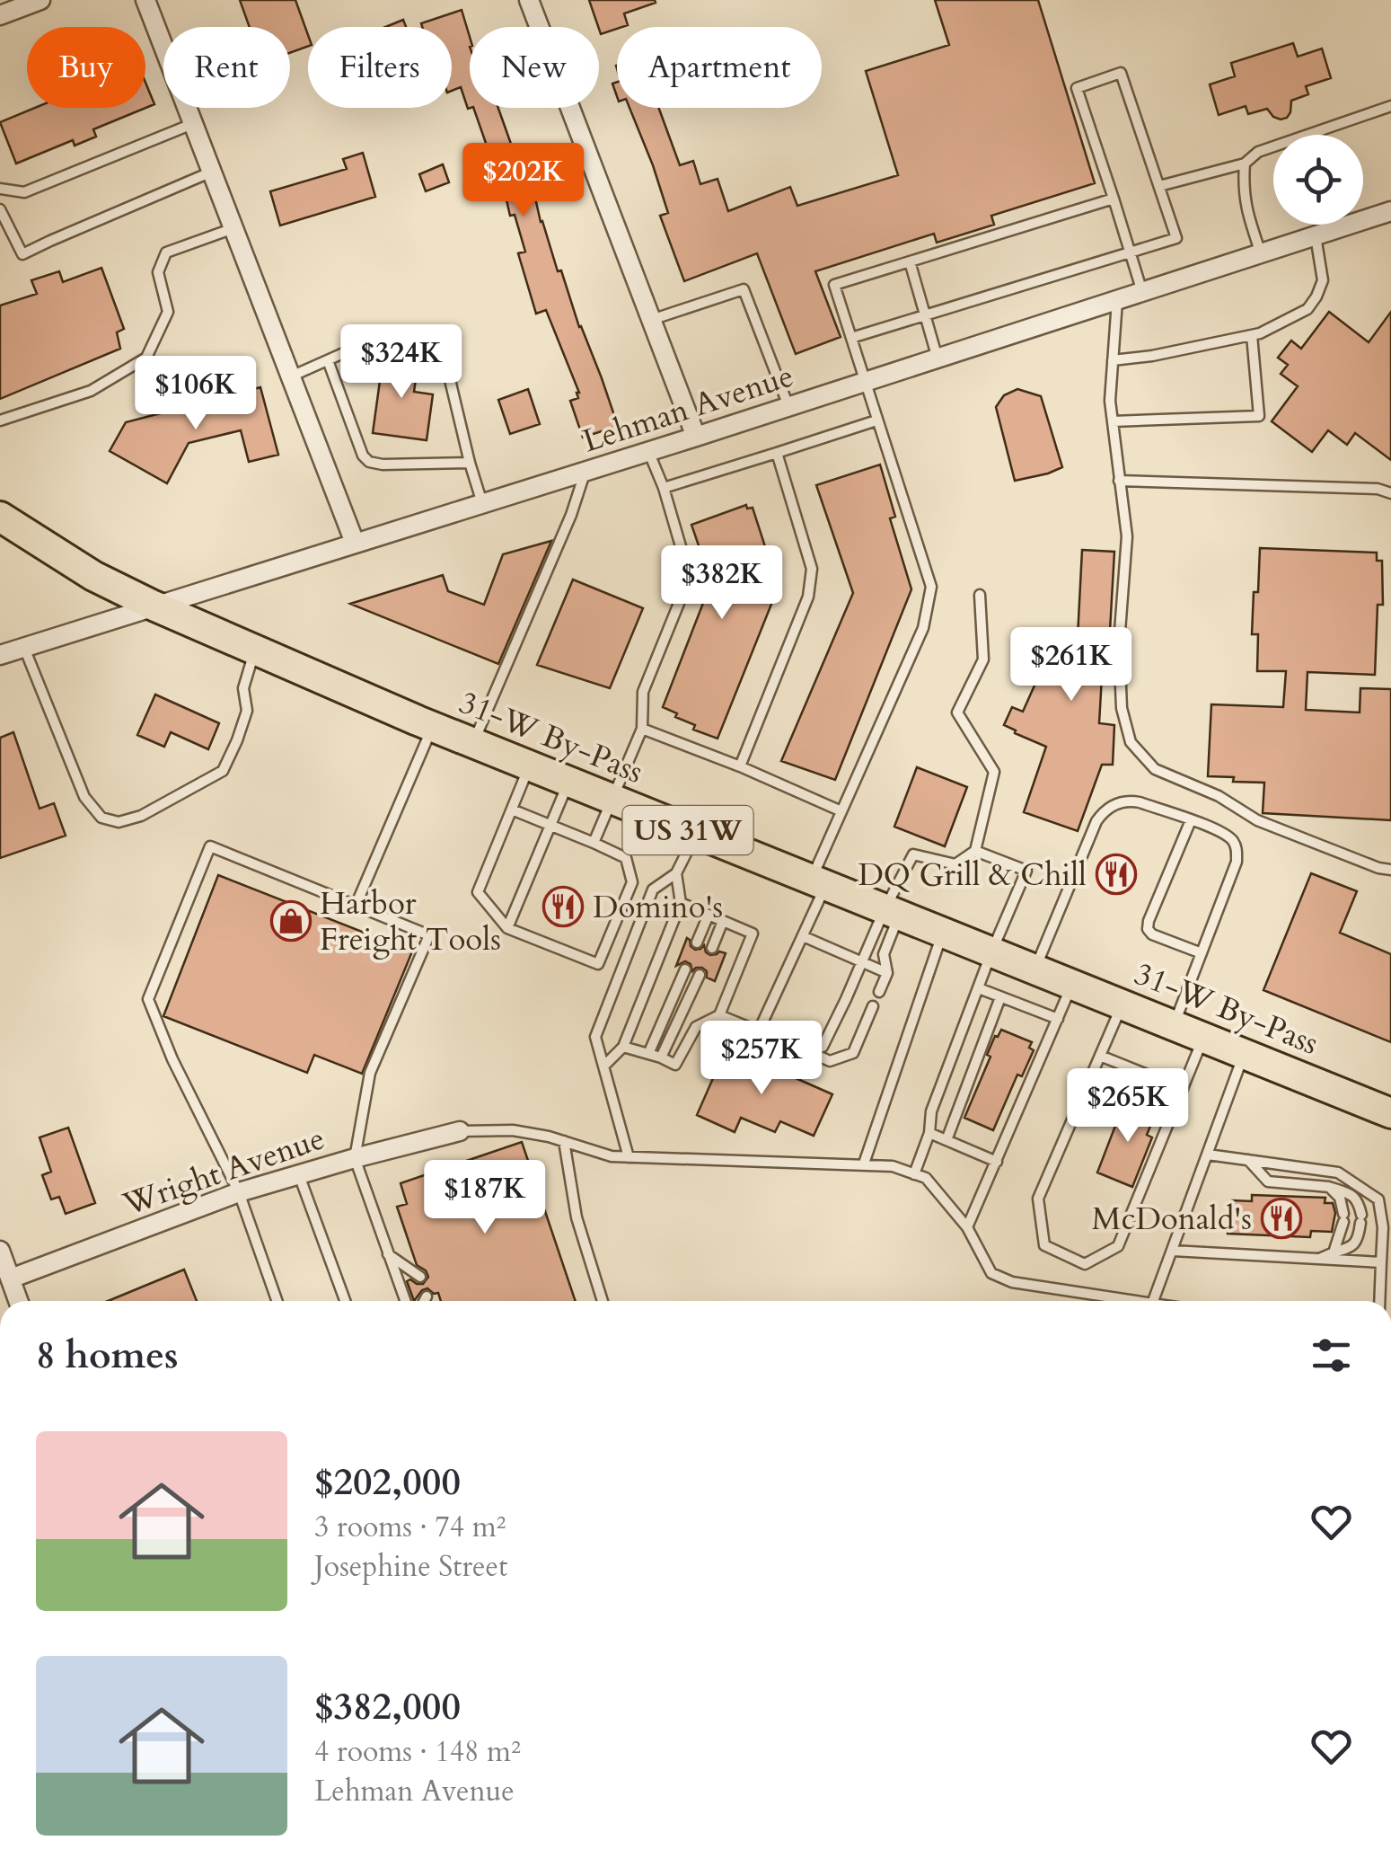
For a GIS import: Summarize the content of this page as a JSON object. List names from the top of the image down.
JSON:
{
  "streets": {
    "main road": ["31-W By-Pass", "US 31W"],
    "street": ["Lehman Avenue", "Wright Avenue"]
  },
  "crossings": [
    ["Lehman Avenue", "31-W By-Pass"]
  ],
  "places": {
    "restaurant": ["DQ Grill & Chill", "Domino's", "McDonald's"],
    "shop": ["Harbor Freight Tools"]
  },
  "page": {
    "chip": [
      "Buy",
      "Rent",
      "Filters",
      "New",
      "Apartment"
    ],
    "price": [
      "$202K",
      "$324K",
      "$106K",
      "$382K",
      "$261K",
      "$257K",
      "$265K",
      "$187K"
    ],
    "heading": "8 homes",
    "list": [
      {
        "name": "$202,000",
        "note": "3 rooms · 74 m² · Josephine Street"
      },
      {
        "name": "$382,000",
        "note": "4 rooms · 148 m² · Lehman Avenue"
      }
    ]
  }
}
